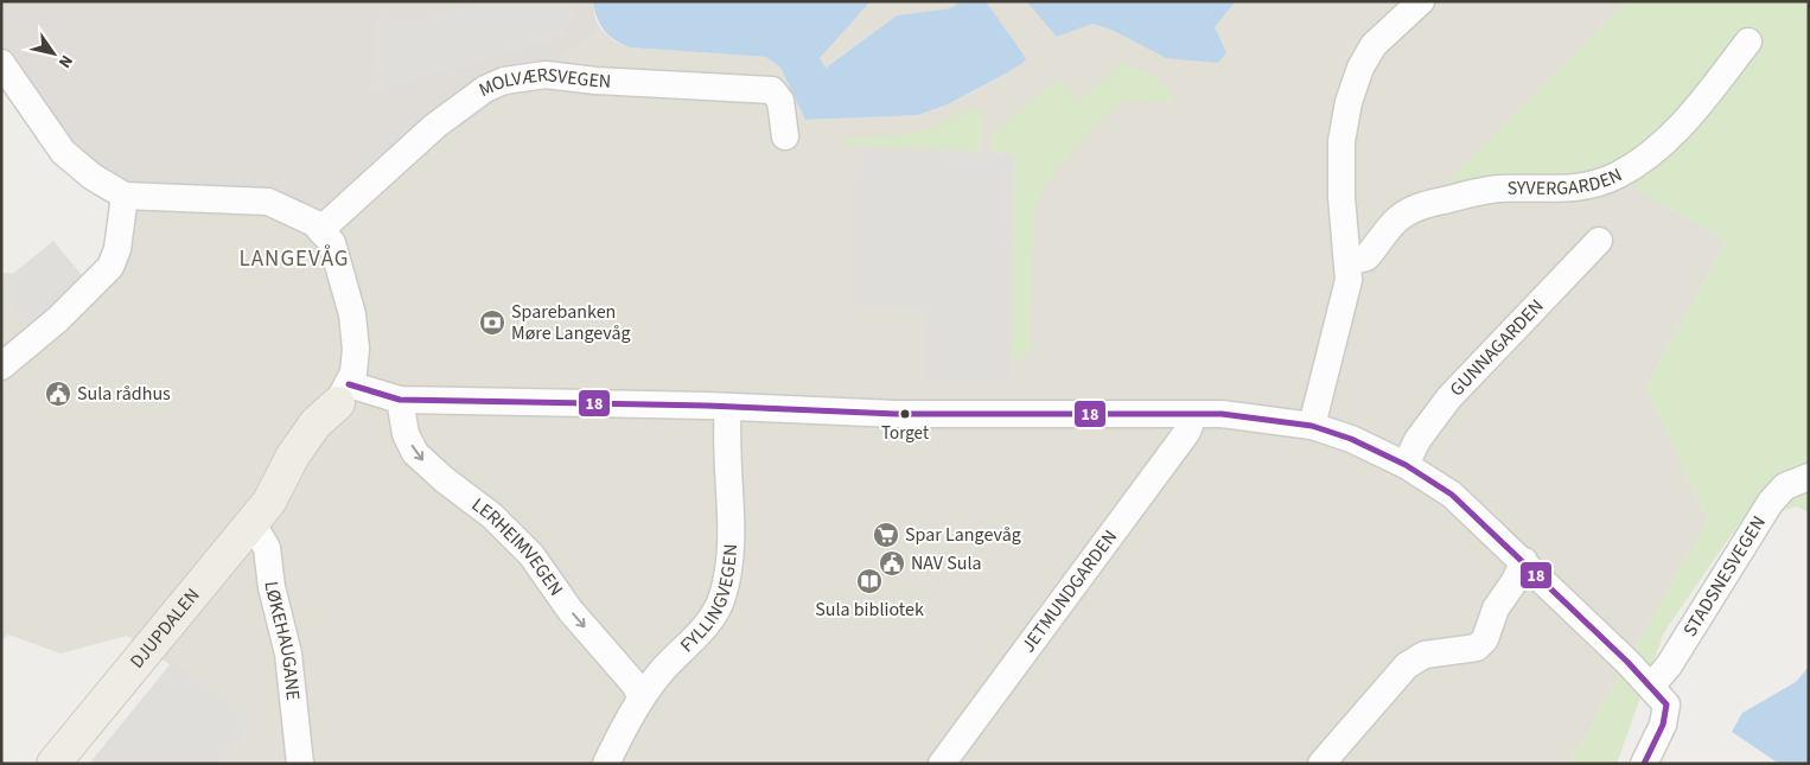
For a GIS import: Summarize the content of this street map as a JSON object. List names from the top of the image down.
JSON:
{
  "streets": {
    "main road": ["DJUPDALEN"],
    "street": [
      "MOLVÆRSVEGEN",
      "SYVERGARDEN",
      "GUNNAGARDEN",
      "LERHEIMVEGEN",
      "STADSNESVEGEN",
      "JETMUNDGARDEN",
      "FYLLINGVEGEN",
      "LØKEHAUGANE"
    ]
  },
  "crossings": [
    ["LERHEIMVEGEN", "FYLLINGVEGEN"],
    ["DJUPDALEN", "LØKEHAUGANE"]
  ],
  "one_way": ["LERHEIMVEGEN"],
  "districts": ["LANGEVÅG"],
  "places": {
    "bank": ["Sparebanken Møre Langevåg"],
    "public building": ["Sula rådhus", "NAV Sula"],
    "other": ["Torget"],
    "supermarket": ["Spar Langevåg"],
    "library": ["Sula bibliotek"]
  },
  "lines": ["transit line 18"],
  "north": "bottom right"
}
